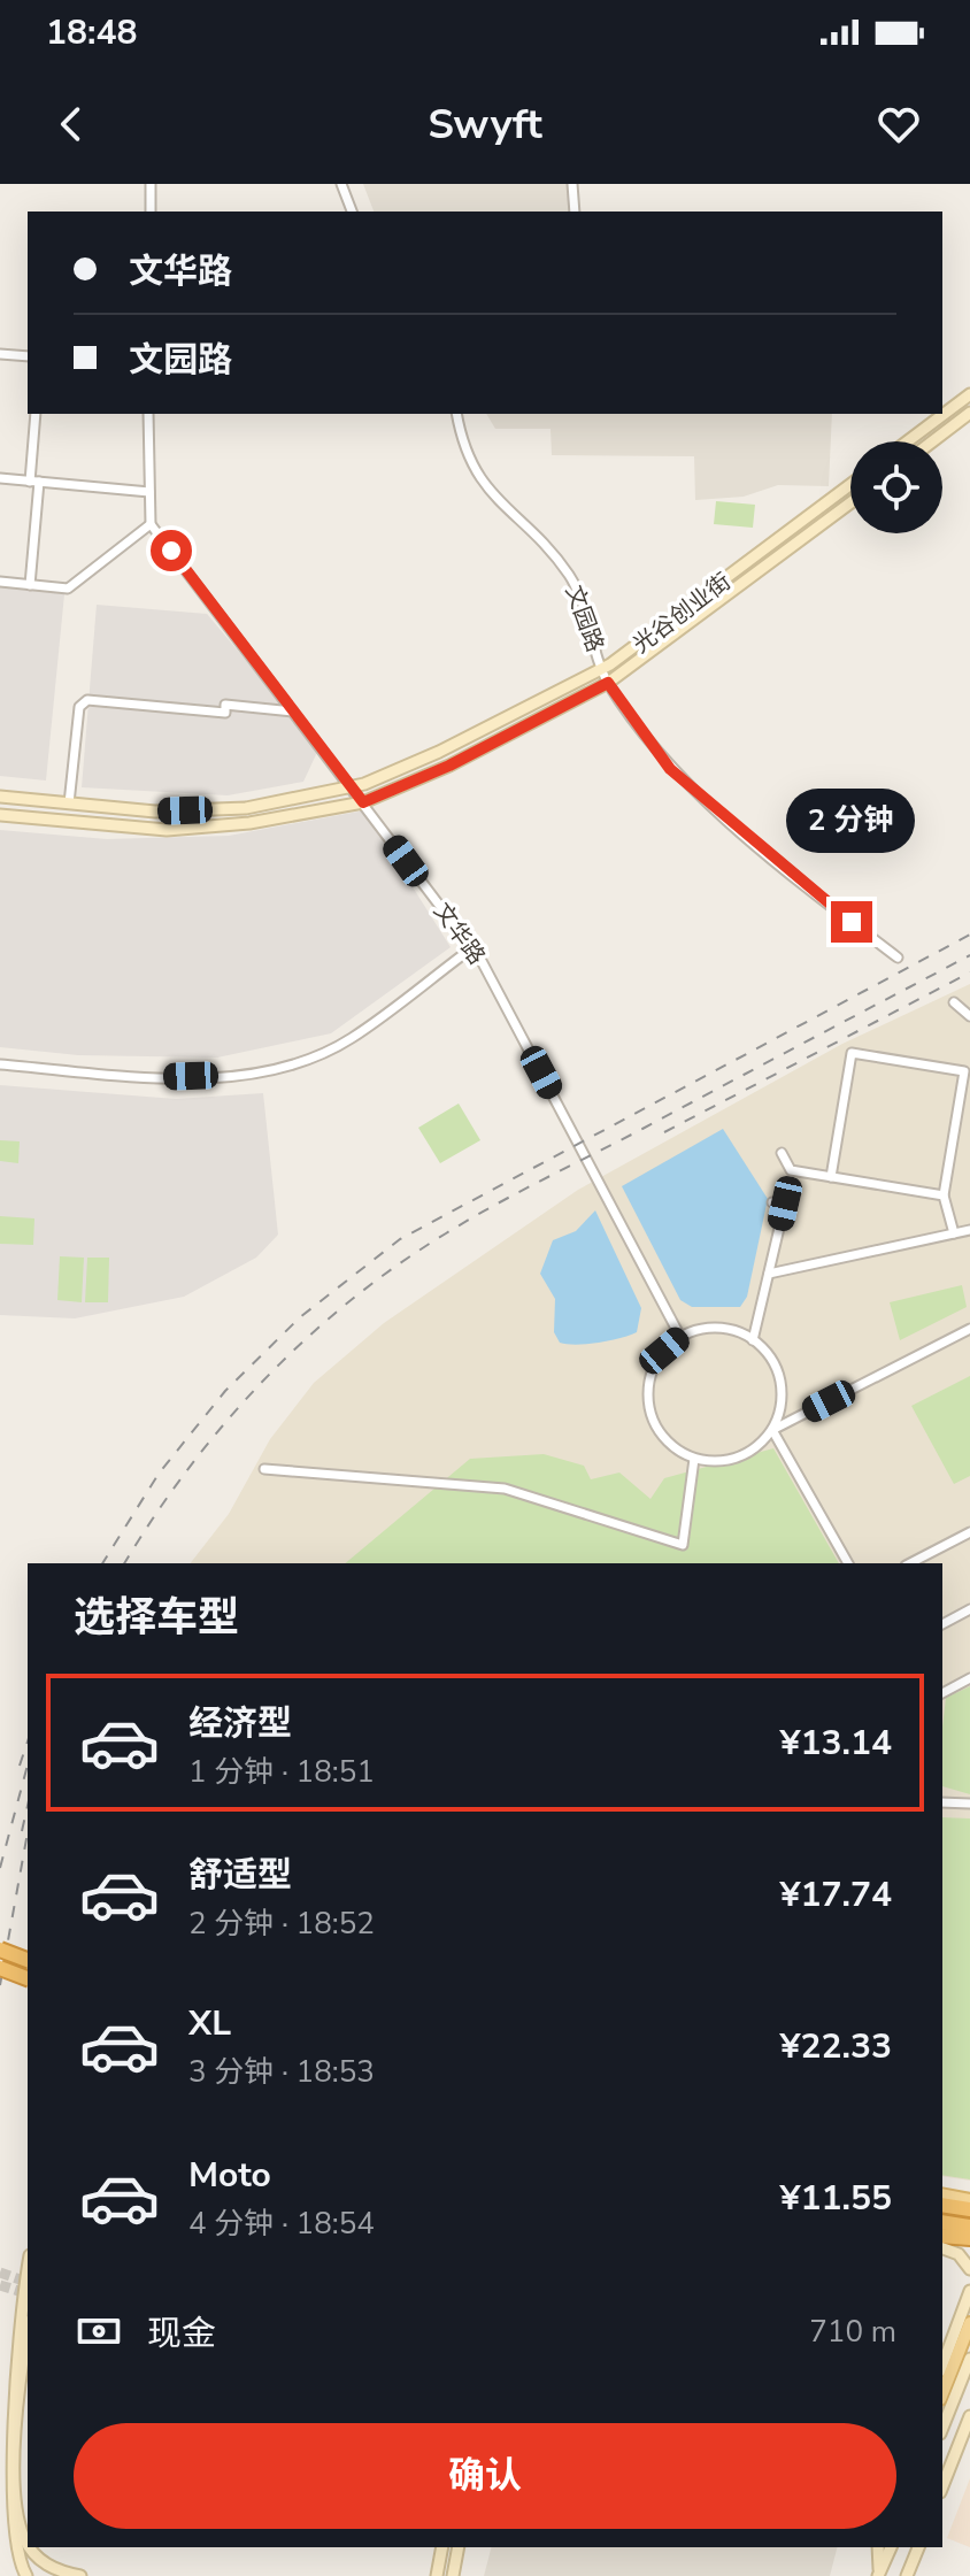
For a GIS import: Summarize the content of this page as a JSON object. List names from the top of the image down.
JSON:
{
  "streets": {
    "main road": ["光谷创业街"],
    "street": ["文园路", "文华路"]
  },
  "crossings": [
    ["光谷创业街", "文园路"],
    ["光谷创业街", "文华路"]
  ],
  "page": {
    "status": "18:48",
    "header": "Swyft",
    "banner": ["文华路", "文园路"],
    "bubble": "2 分钟",
    "heading": "选择车型",
    "list": [
      {
        "name": "经济型",
        "note": "1 分钟 · 18:51",
        "value": "¥13.14"
      },
      {
        "name": "舒适型",
        "note": "2 分钟 · 18:52",
        "value": "¥17.74"
      },
      {
        "name": "XL",
        "note": "3 分钟 · 18:53",
        "value": "¥22.33"
      },
      {
        "name": "Moto",
        "note": "4 分钟 · 18:54",
        "value": "¥11.55"
      }
    ],
    "pay": ["现金", "710 m"],
    "buttons": "确认"
  }
}
